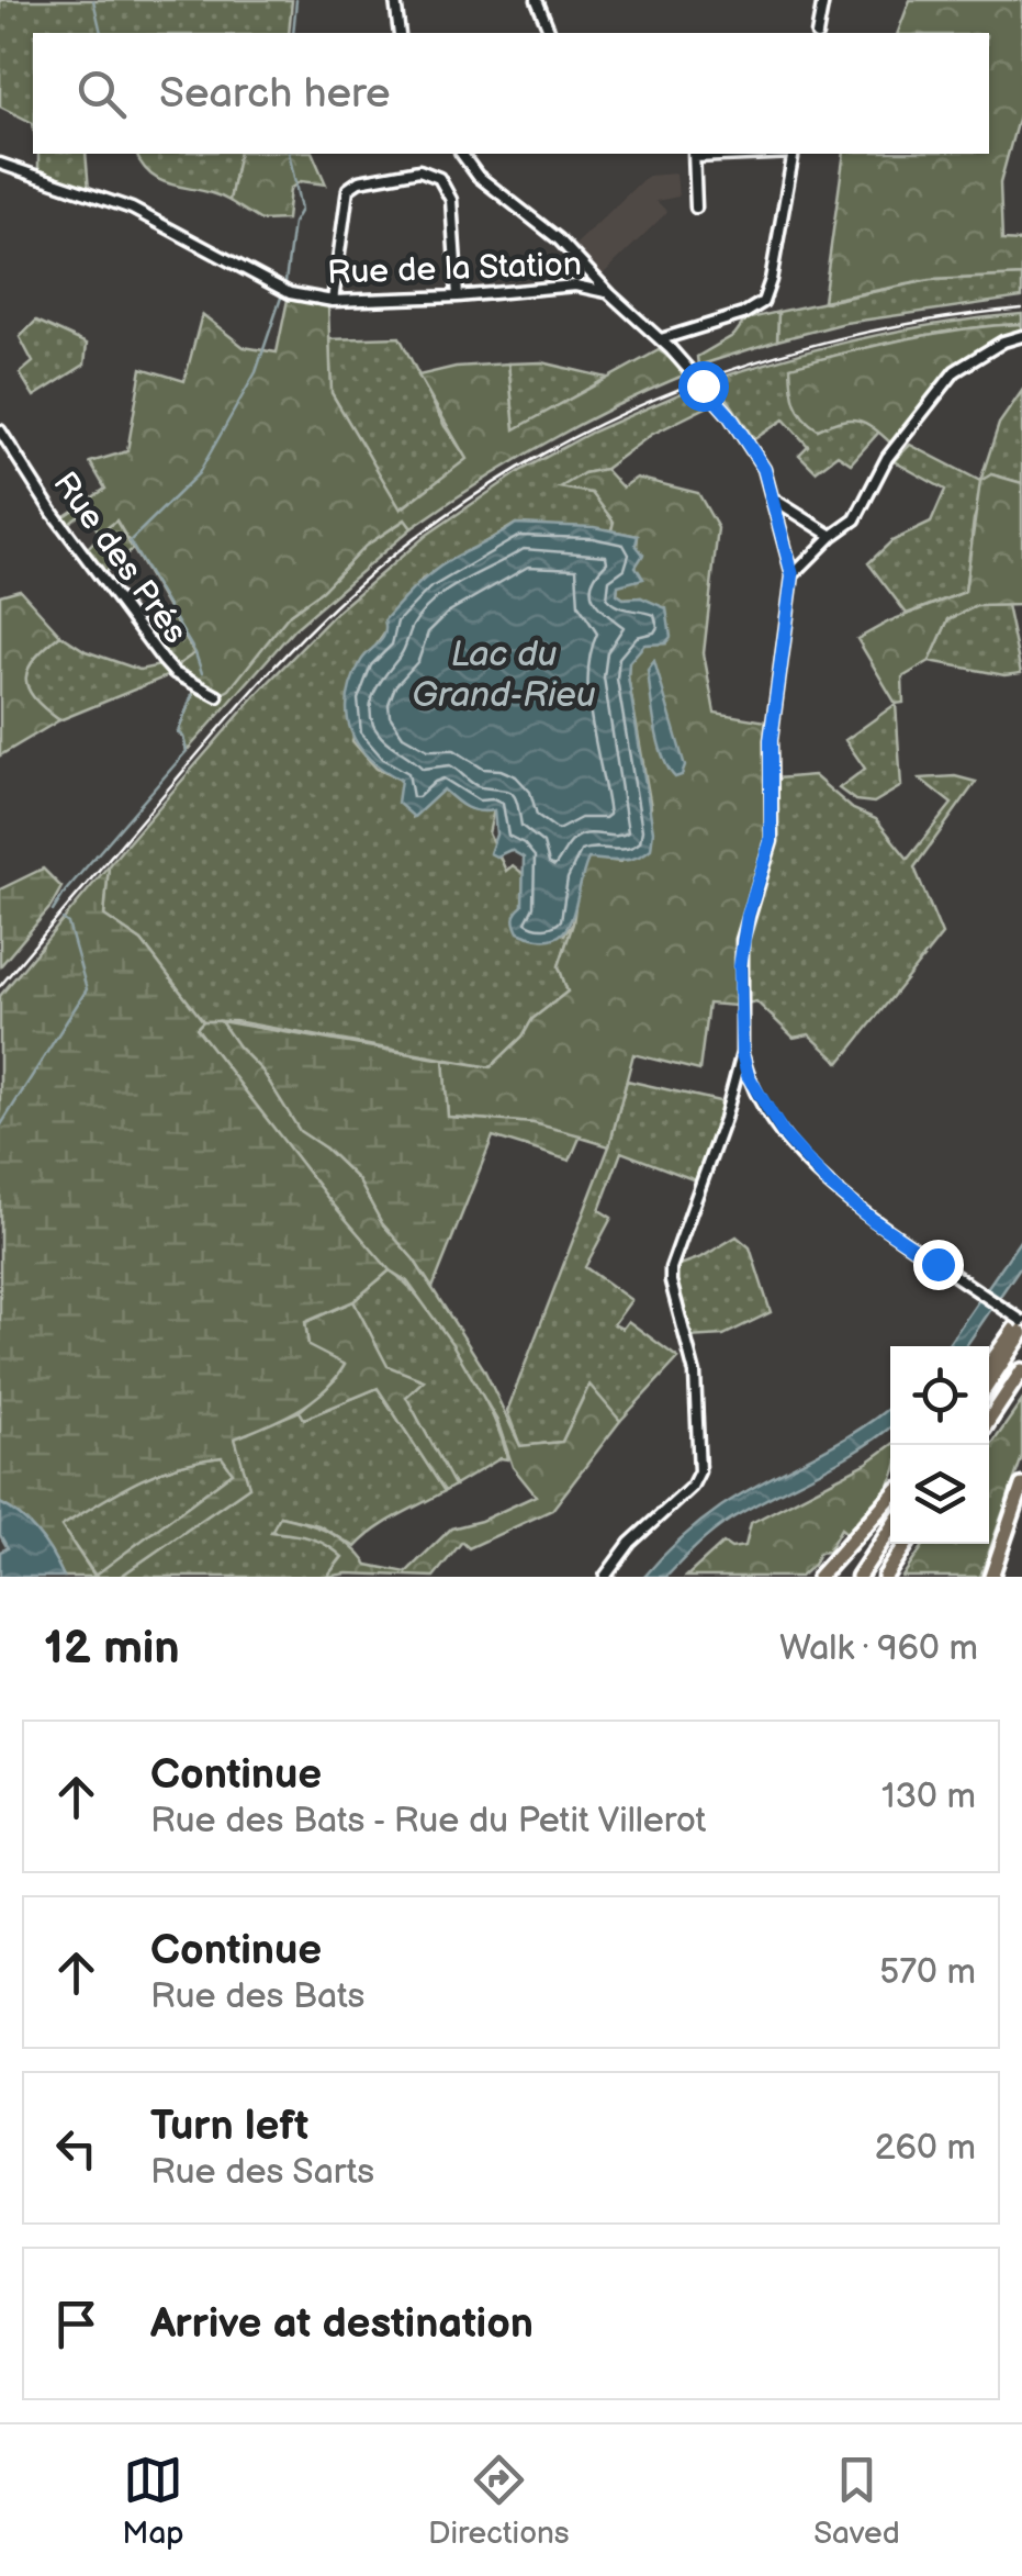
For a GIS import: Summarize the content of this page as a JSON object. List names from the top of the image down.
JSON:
{
  "streets": {
    "street": ["Rue de la Station", "Rue des Prés"]
  },
  "water": ["Lac du Grand-Rieu"],
  "page": {
    "search": "Search here",
    "heading": ["12 min", "Walk · 960 m"],
    "list": [
      ["Continue", "Rue des Bats - Rue du Petit Villerot", "130 m"],
      ["Continue", "Rue des Bats", "570 m"],
      ["Turn left", "Rue des Sarts", "260 m"],
      "Arrive at destination"
    ],
    "nav": ["Map", "Directions", "Saved"]
  }
}
